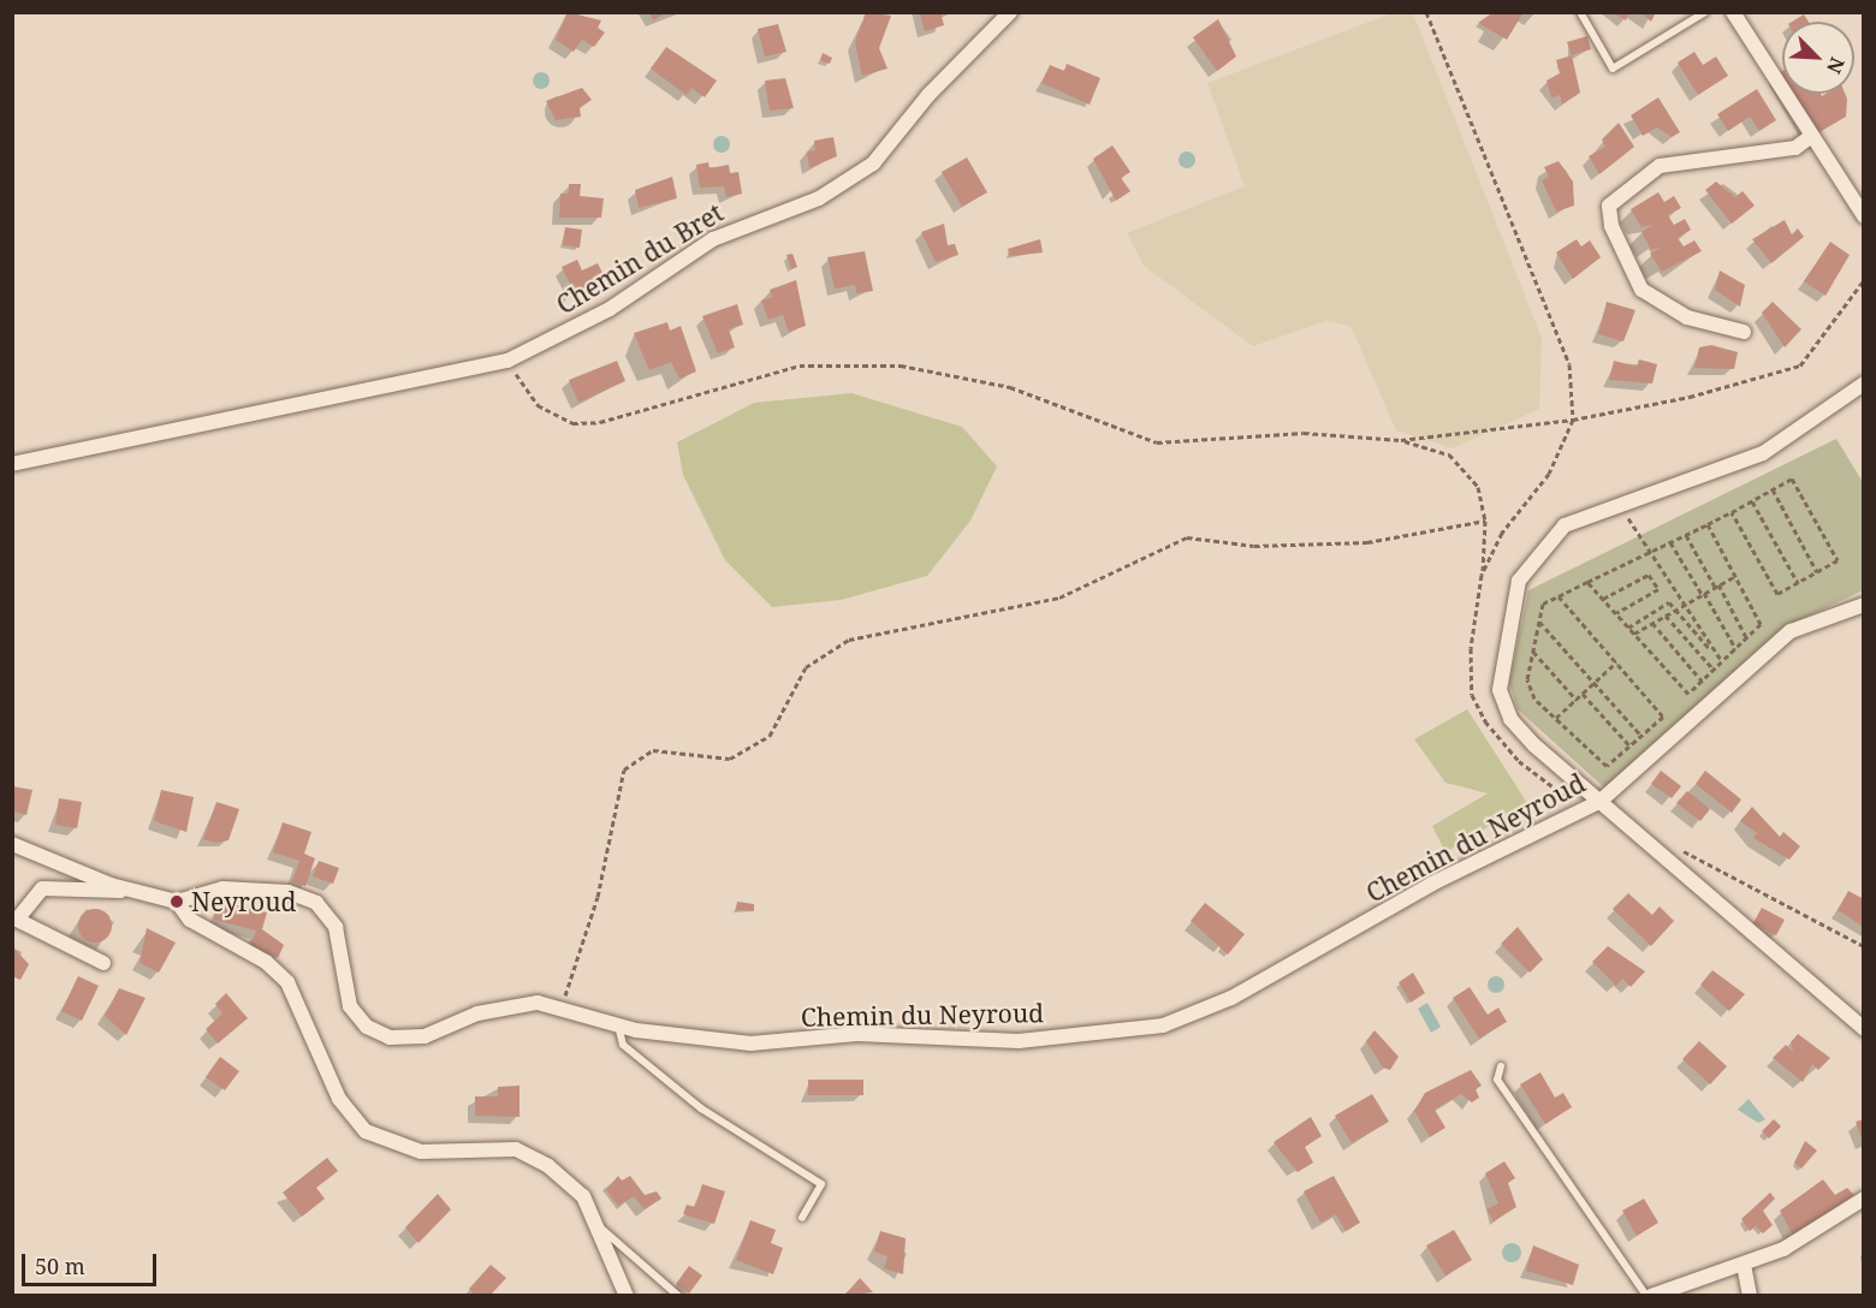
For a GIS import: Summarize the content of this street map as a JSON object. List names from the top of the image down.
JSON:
{
  "streets": {
    "street": ["Chemin du Bret", "Chemin du Neyroud"]
  },
  "places": ["Neyroud"],
  "scale_bar": "50 m",
  "north": "bottom right"
}
